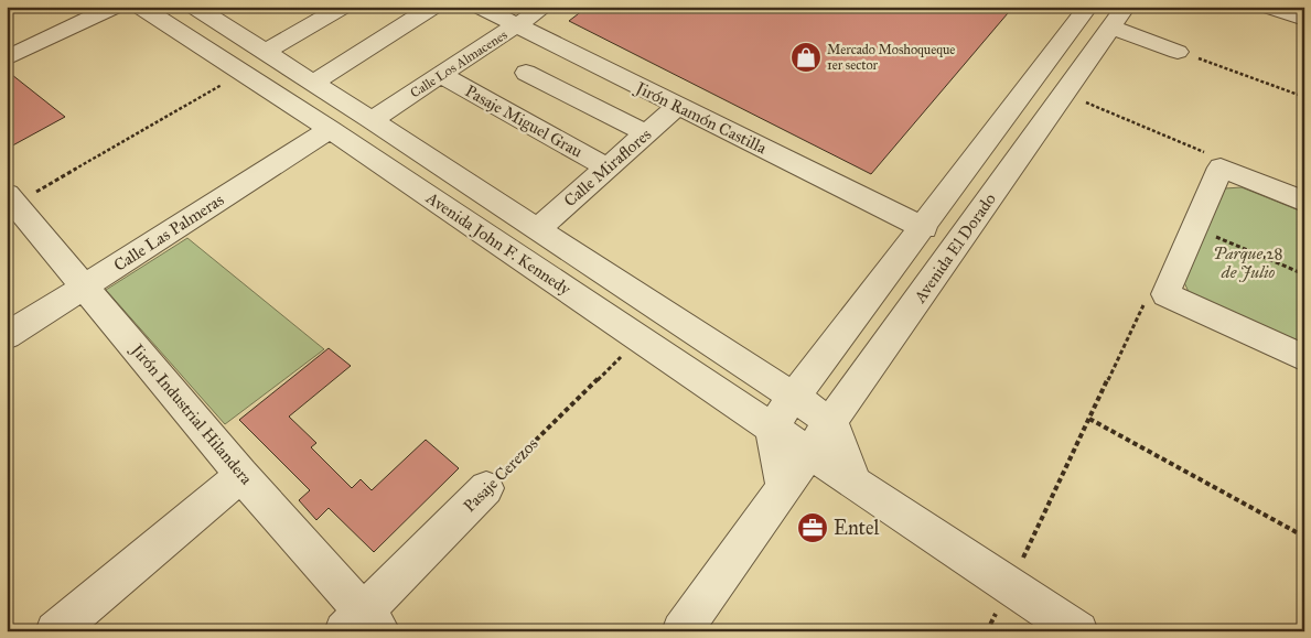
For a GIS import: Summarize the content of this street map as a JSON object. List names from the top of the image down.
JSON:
{
  "streets": {
    "street": [
      "Calle Los Almacenes",
      "Jirón Ramón Castilla",
      "Pasaje Miguel Grau",
      "Calle Miraflores",
      "Calle Las Palmeras",
      "Avenida John F. Kennedy",
      "Avenida El Dorado",
      "Jirón Industrial Hilandera",
      "Pasaje Cerezos"
    ]
  },
  "crossings": [
    ["Calle Los Almacenes", "Jirón Ramón Castilla"],
    ["Calle Los Almacenes", "Pasaje Miguel Grau"],
    ["Calle Los Almacenes", "Avenida John F. Kennedy"],
    ["Jirón Ramón Castilla", "Calle Miraflores"],
    ["Pasaje Miguel Grau", "Calle Miraflores"],
    ["Calle Miraflores", "Avenida John F. Kennedy"],
    ["Calle Las Palmeras", "Avenida John F. Kennedy"],
    ["Calle Las Palmeras", "Jirón Industrial Hilandera"],
    ["Avenida John F. Kennedy", "Avenida El Dorado"],
    ["Avenida John F. Kennedy", "Pasaje Cerezos"],
    ["Jirón Industrial Hilandera", "Pasaje Cerezos"]
  ],
  "parks": ["Parque 28 de Julio"],
  "places": {
    "shop": ["Mercado Moshoqueque 1er sector"],
    "office": ["Entel"]
  }
}
